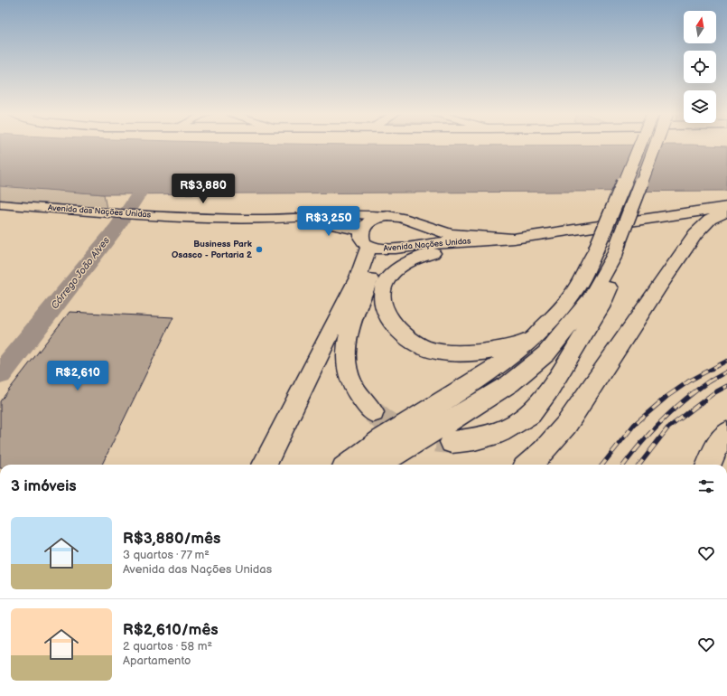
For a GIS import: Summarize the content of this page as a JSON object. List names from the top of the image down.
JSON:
{
  "streets": {
    "main road": ["Avenida Nações Unidas"],
    "street": ["Avenida das Nações Unidas"]
  },
  "water": ["Córrego João Alves"],
  "places": ["Business Park Osasco - Portaria 2"],
  "north": "top",
  "page": {
    "price": ["R$3,880", "R$3,250", "R$2,610"],
    "heading": "3 imóveis",
    "list": [
      {
        "name": "R$3,880/mês",
        "note": "3 quartos · 77 m² · Avenida das Nações Unidas"
      },
      {
        "name": "R$2,610/mês",
        "note": "2 quartos · 58 m² · Apartamento"
      }
    ]
  }
}
